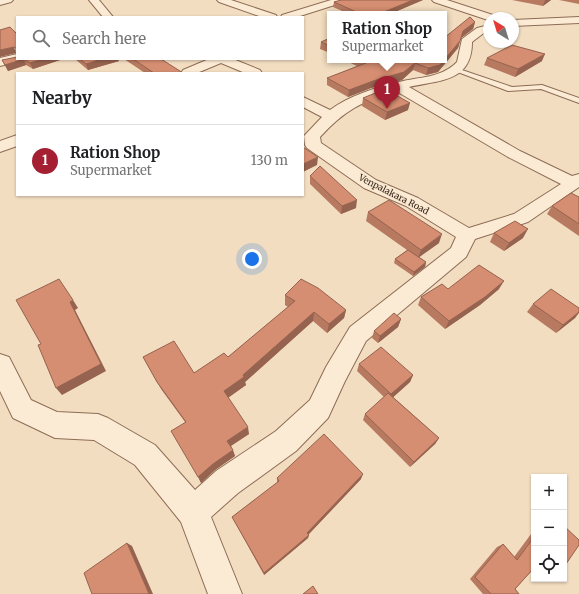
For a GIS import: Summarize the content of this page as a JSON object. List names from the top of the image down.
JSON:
{
  "streets": {
    "street": ["Venpalakara Road"]
  },
  "north": "top left",
  "page": {
    "popup": ["Ration Shop", "Supermarket"],
    "search": "Search here",
    "heading": "Nearby",
    "pins": "1",
    "list": [
      {
        "mark": "1",
        "name": "Ration Shop",
        "note": "Supermarket",
        "value": "130 m"
      }
    ],
    "map_buttons": ["+", "−"]
  }
}
